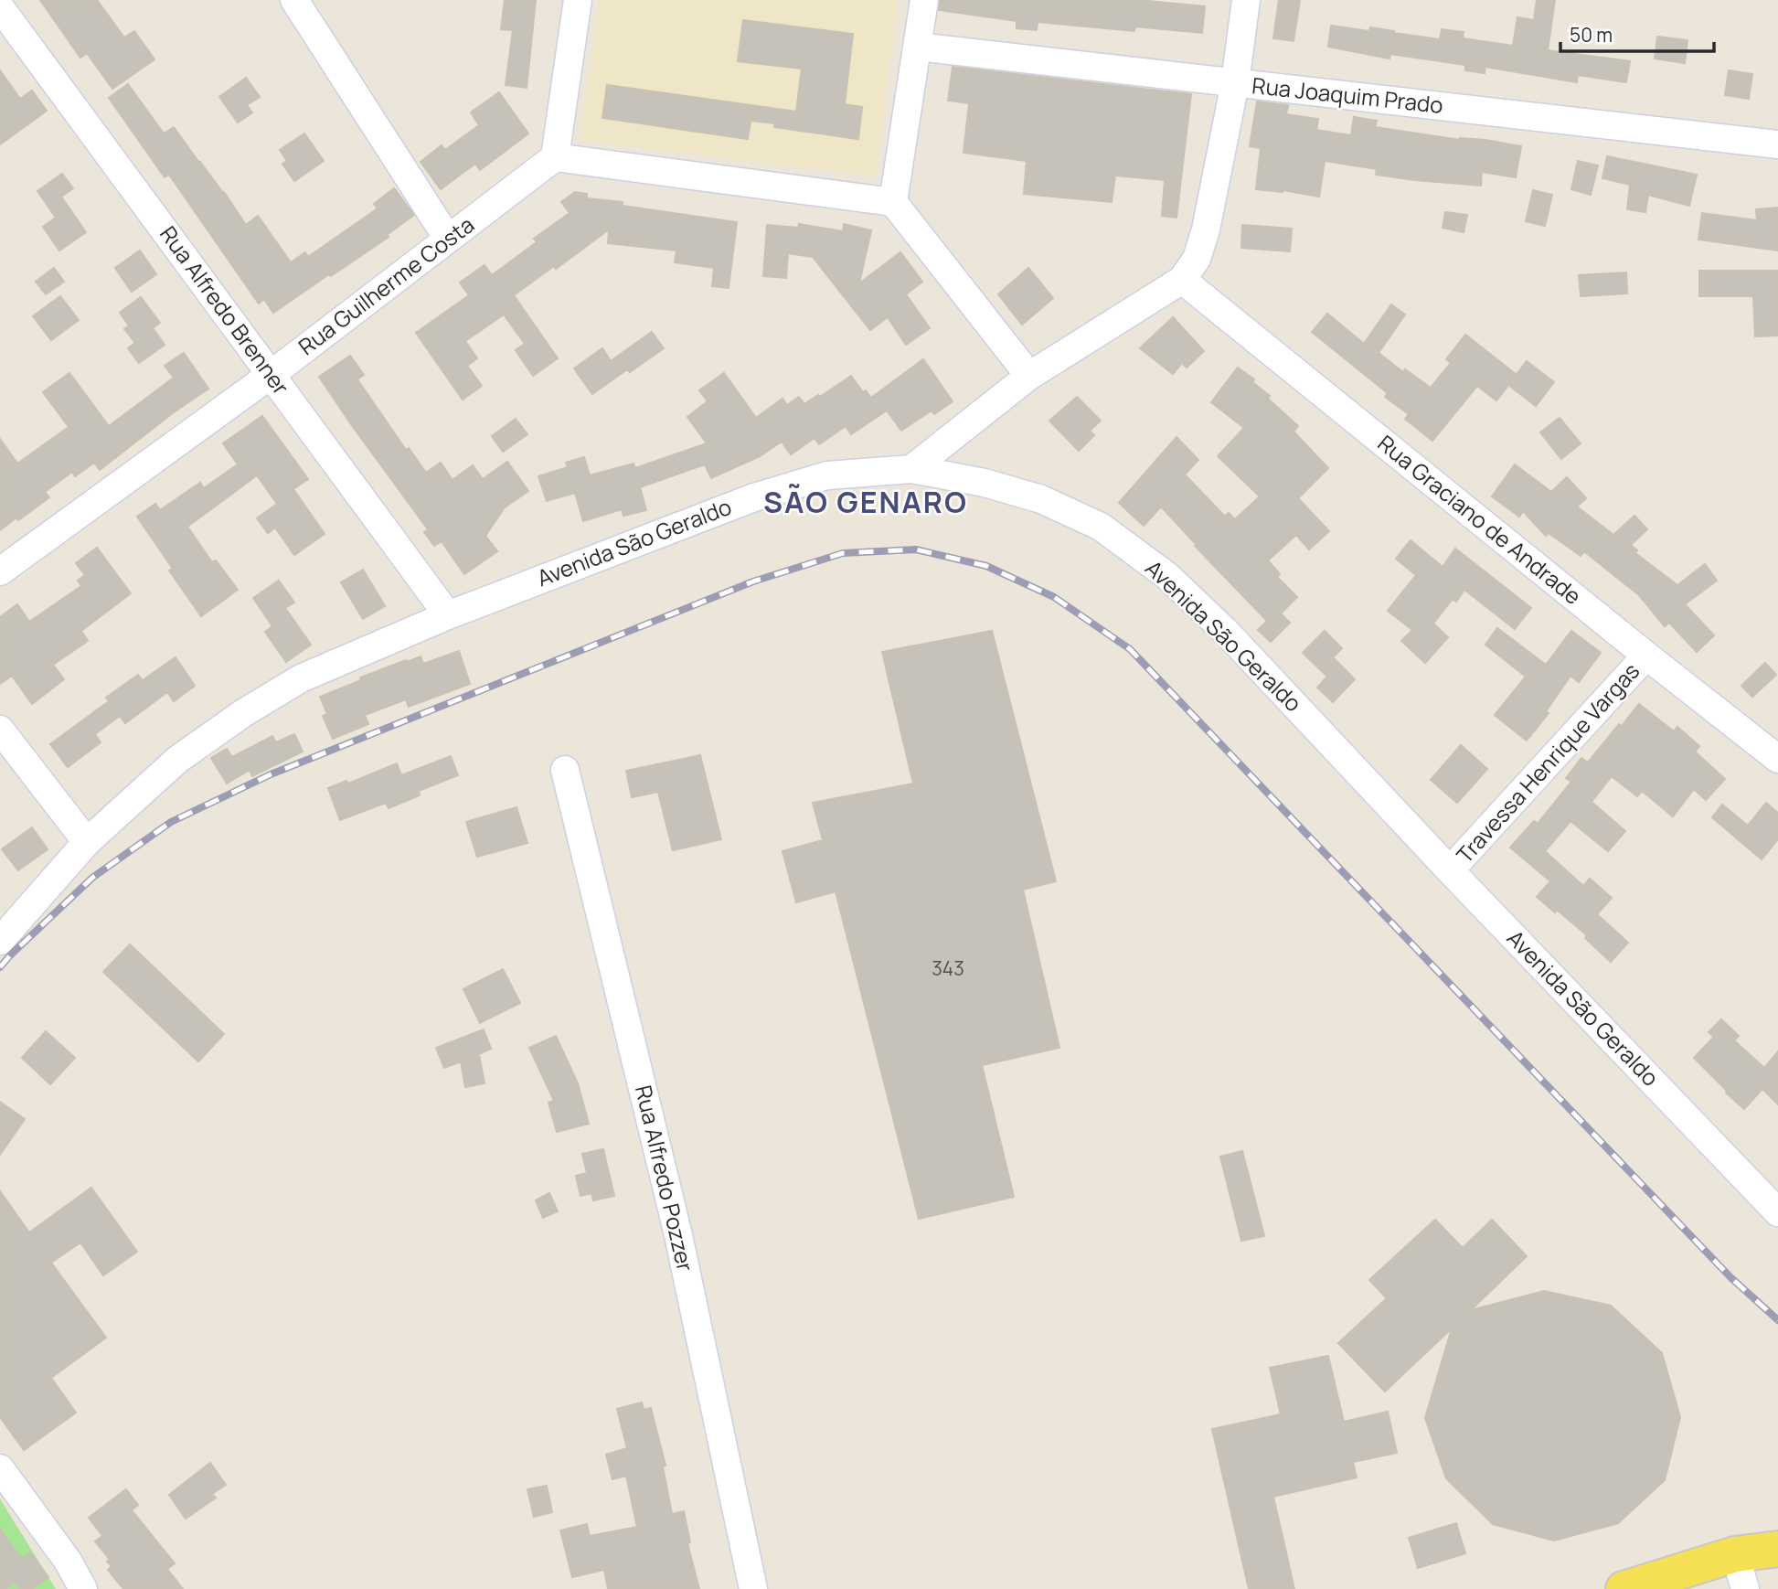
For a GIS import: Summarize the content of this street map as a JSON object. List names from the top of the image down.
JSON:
{
  "streets": {
    "street": [
      "Rua Joaquim Prado",
      "Rua Guilherme Costa",
      "Rua Alfredo Brenner",
      "Rua Graciano de Andrade",
      "Avenida São Geraldo",
      "Travessa Henrique Vargas",
      "Rua Alfredo Pozzer"
    ]
  },
  "crossings": [
    ["Rua Guilherme Costa", "Rua Alfredo Brenner"],
    ["Rua Alfredo Brenner", "Avenida São Geraldo"],
    ["Rua Graciano de Andrade", "Travessa Henrique Vargas"],
    ["Avenida São Geraldo", "Travessa Henrique Vargas"]
  ],
  "districts": ["SÃO GENARO"],
  "house_numbers": ["343"],
  "scale_bar": "50 m"
}
